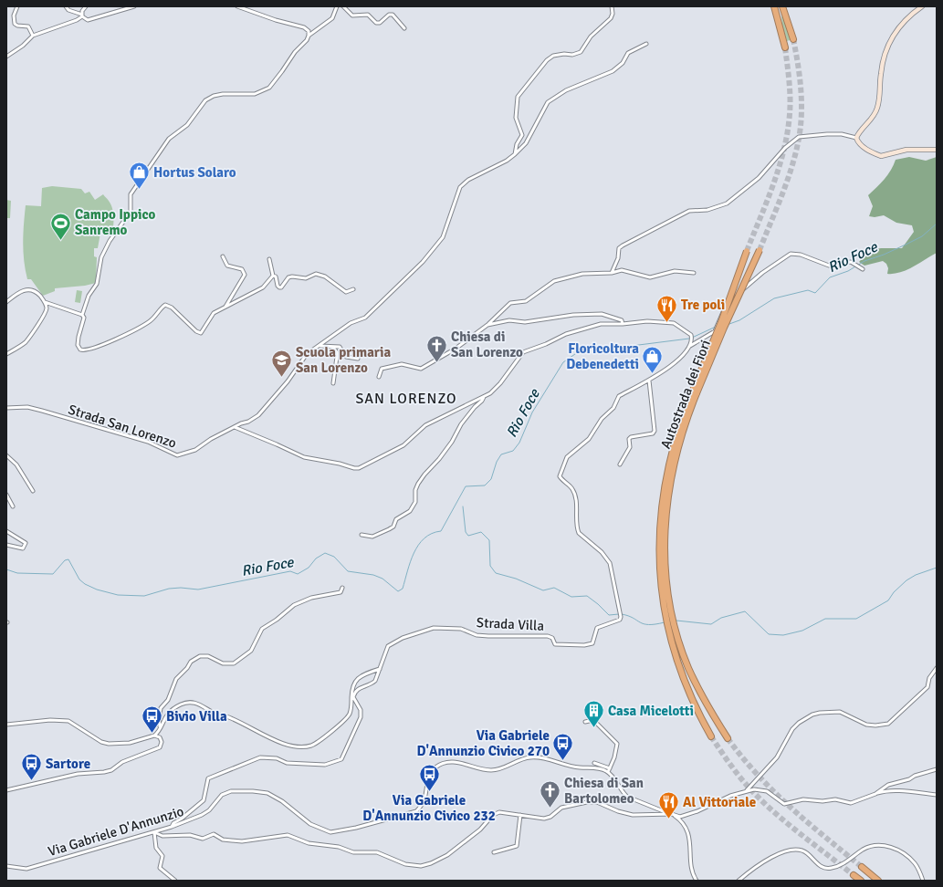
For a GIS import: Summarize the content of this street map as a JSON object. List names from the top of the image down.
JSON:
{
  "streets": {
    "highway": ["Autostrada dei Fiori"],
    "street": ["Strada San Lorenzo", "Strada Villa", "Via Gabriele D'Annunzio"]
  },
  "districts": ["SAN LORENZO"],
  "water": ["Rio Foce"],
  "places": {
    "shop": ["Hortus Solaro", "Floricoltura Debenedetti"],
    "sports": ["Campo Ippico Sanremo"],
    "restaurant": ["Tre poli", "Al Vittoriale"],
    "church": ["Chiesa di San Lorenzo", "Chiesa di San Bartolomeo"],
    "school or university": ["Scuola primaria San Lorenzo"],
    "building": ["Casa Micelotti"],
    "bus stop": [
      "Bivio Villa",
      "Via Gabriele D'Annunzio Civico 270",
      "Sartore",
      "Via Gabriele D'Annunzio Civico 232"
    ]
  }
}
